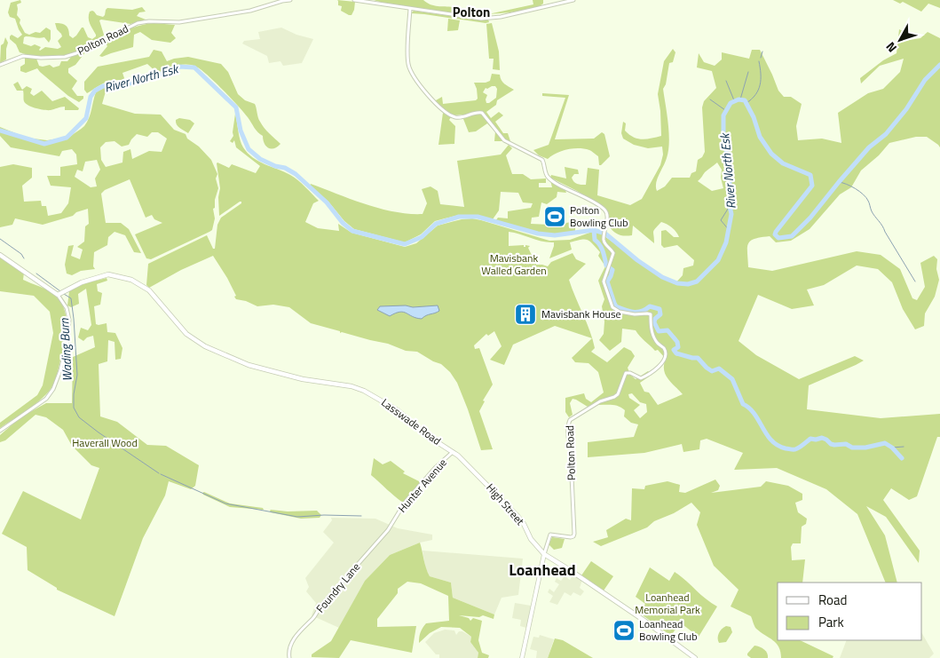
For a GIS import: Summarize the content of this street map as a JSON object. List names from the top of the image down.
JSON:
{
  "streets": {
    "main road": ["Lasswade Road", "High Street"],
    "street": ["Polton Road", "Hunter Avenue", "Foundry Lane"]
  },
  "crossings": [
    ["Polton Road", "High Street"],
    ["Lasswade Road", "Hunter Avenue"],
    ["Lasswade Road", "High Street"],
    ["Hunter Avenue", "Foundry Lane"]
  ],
  "districts": ["Polton", "Loanhead"],
  "water": ["River North Esk", "Wading Burn"],
  "parks": ["Mavisbank Walled Garden", "Haverall Wood", "Loanhead Memorial Park"],
  "places": {
    "sports": ["Polton Bowling Club", "Loanhead Bowling Club"],
    "building": ["Mavisbank House"]
  },
  "legend": ["Road", "Park"],
  "north": "bottom left"
}
